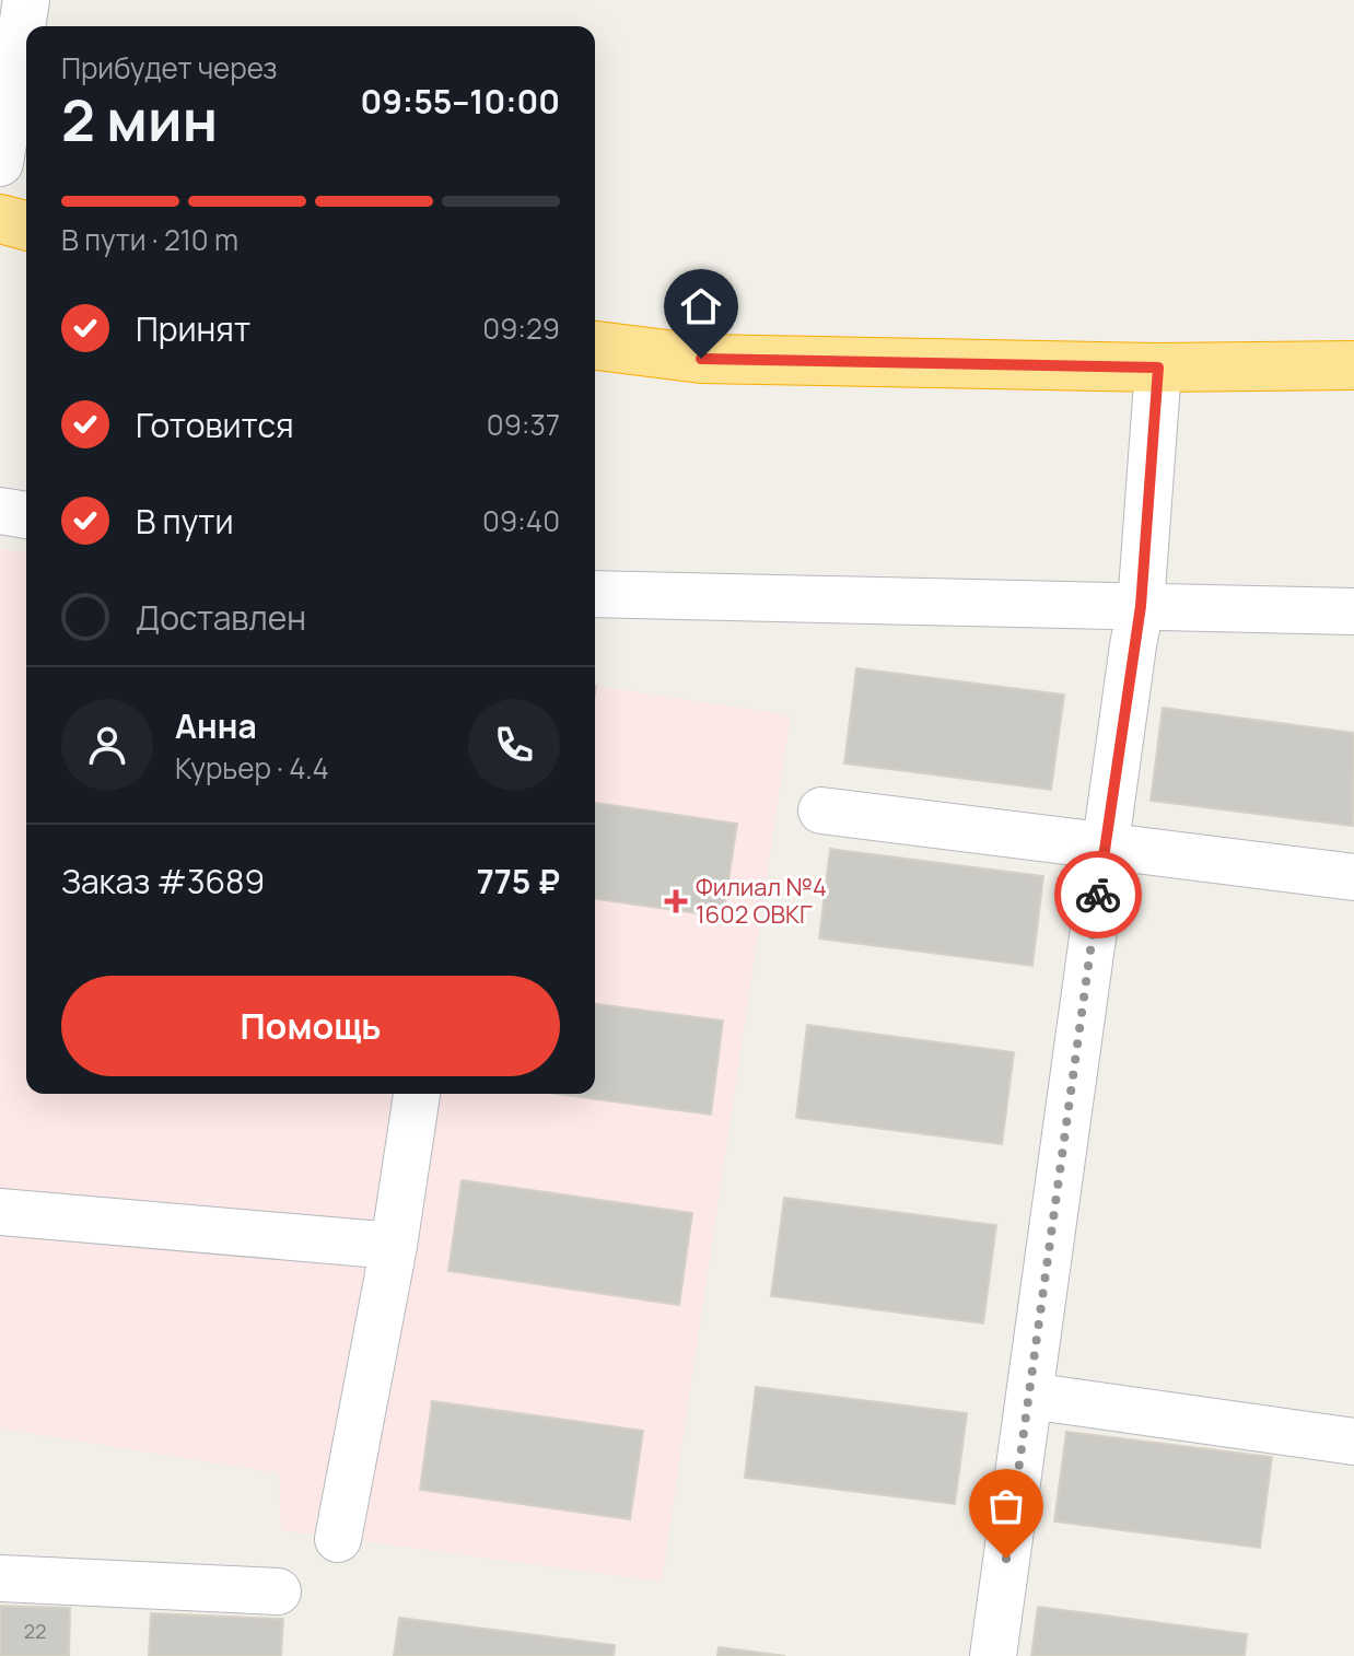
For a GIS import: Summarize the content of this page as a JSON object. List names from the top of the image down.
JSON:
{
  "places": {
    "health": ["Филиал №4 1602 ОВКГ"]
  },
  "house_numbers": ["22"],
  "page": {
    "heading": ["2 мин", "Прибудет через", "09:55–10:00"],
    "panel": [
      "Анна",
      "Курьер · 4.4",
      "Заказ #3689",
      "775 ₽"
    ],
    "bar": "В пути · 210 m",
    "list": [
      ["Принят", "09:29"],
      ["Готовится", "09:37"],
      ["В пути", "09:40"],
      "Доставлен"
    ],
    "buttons": "Помощь"
  }
}
